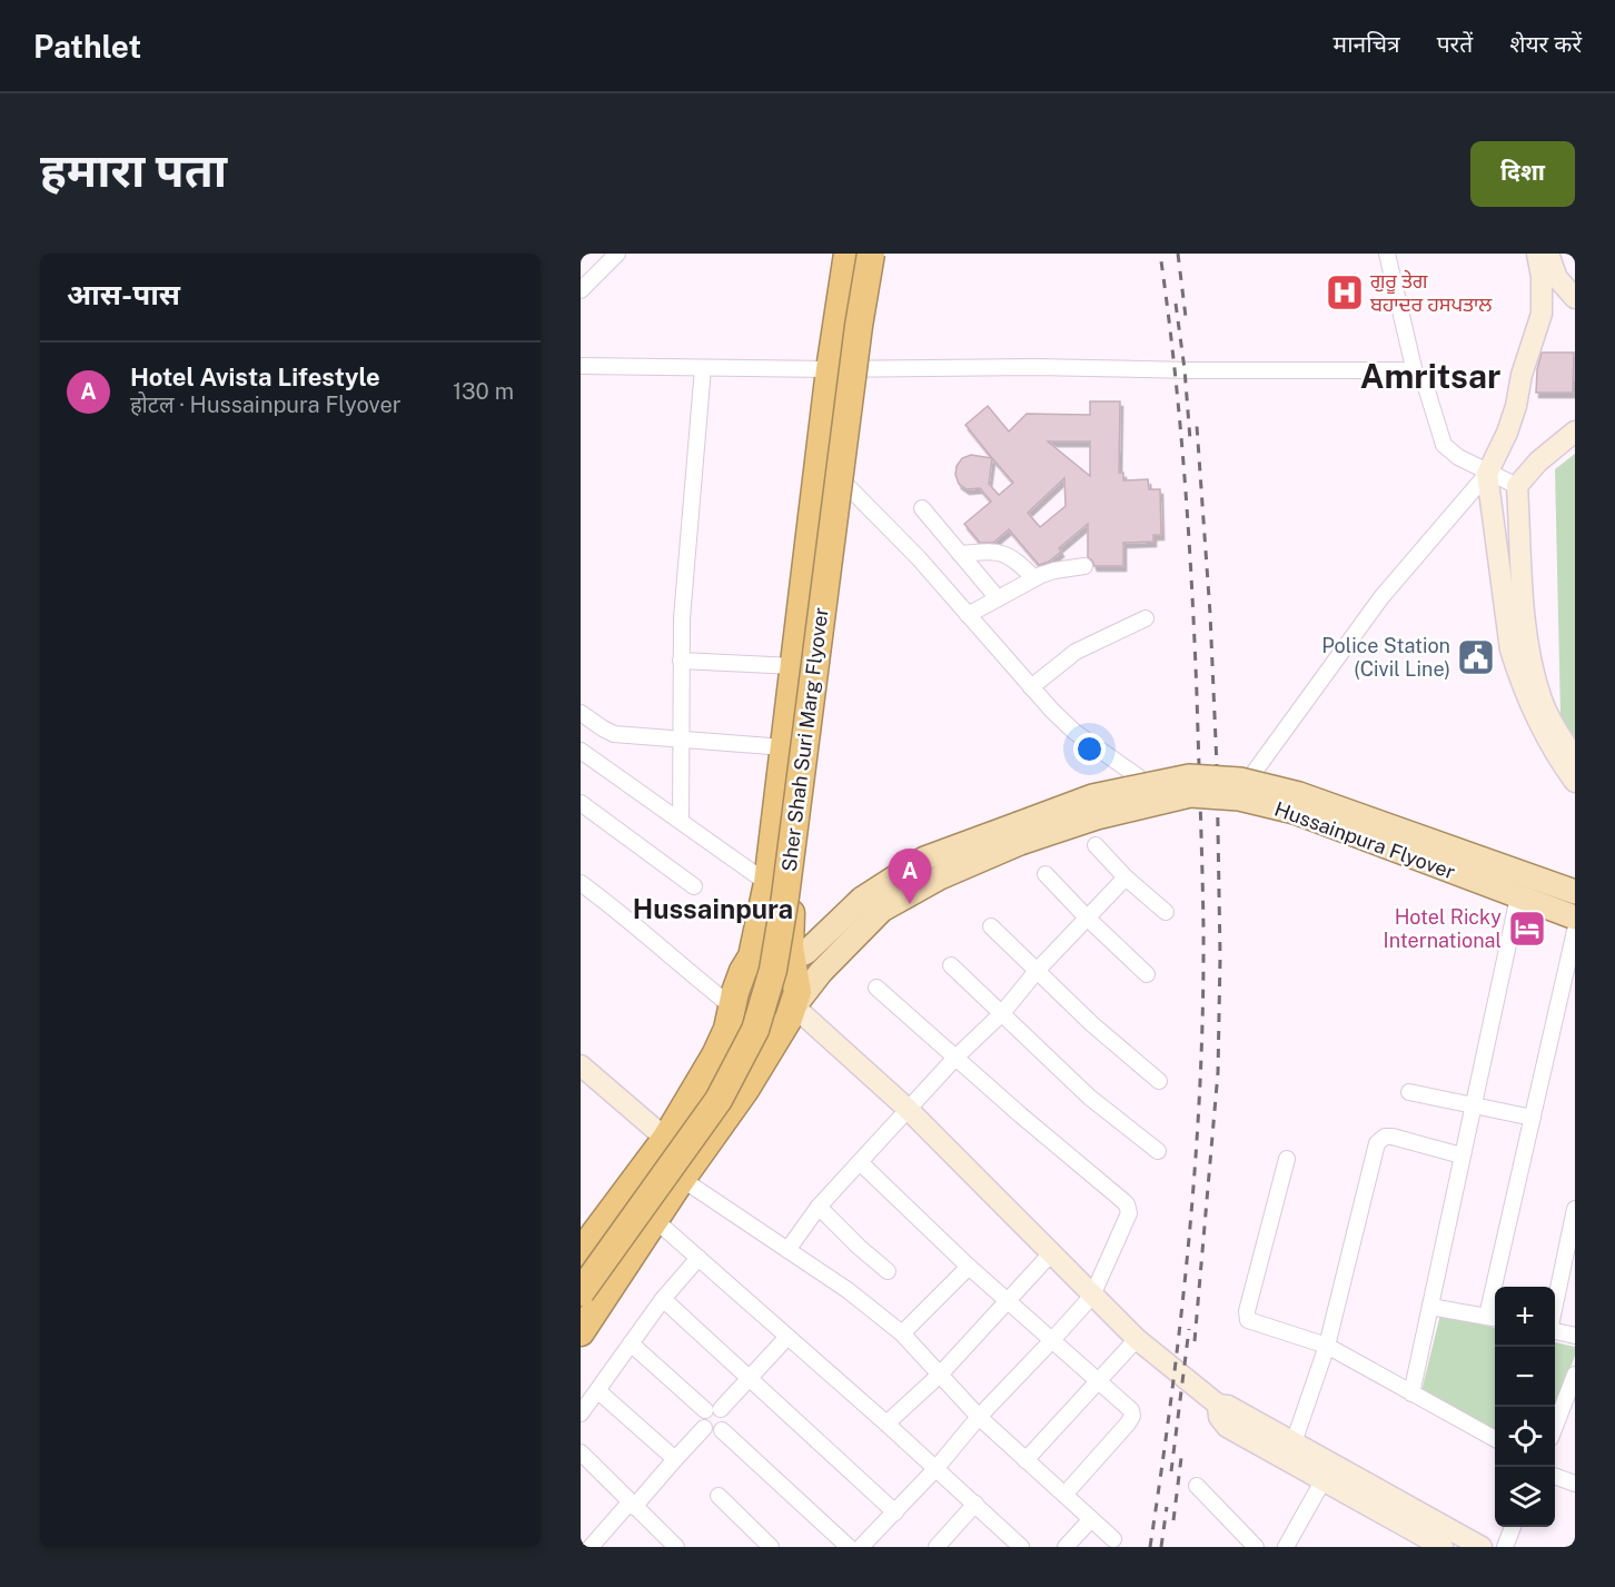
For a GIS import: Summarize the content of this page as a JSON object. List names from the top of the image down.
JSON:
{
  "streets": {
    "highway": ["Sher Shah Suri Marg Flyover"],
    "main road": ["Hussainpura Flyover"]
  },
  "districts": ["Amritsar", "Hussainpura"],
  "places": {
    "hospital": ["ਗੁਰੂ ਤੇਗ ਬਹਾਦਰ ਹਸਪਤਾਲ"],
    "public building": ["Police Station (Civil Line)"],
    "hotel": ["Hotel Ricky International"]
  },
  "page": {
    "header": "Pathlet",
    "nav": ["मानचित्र", "परतें", "शेयर करें"],
    "buttons": "दिशा",
    "title": "हमारा पता",
    "heading": "आस-पास",
    "list": [
      {
        "mark": "A",
        "name": "Hotel Avista Lifestyle",
        "note": "होटल · Hussainpura Flyover",
        "value": "130 m"
      }
    ],
    "pins": "A",
    "map_buttons": ["+", "−"]
  }
}
